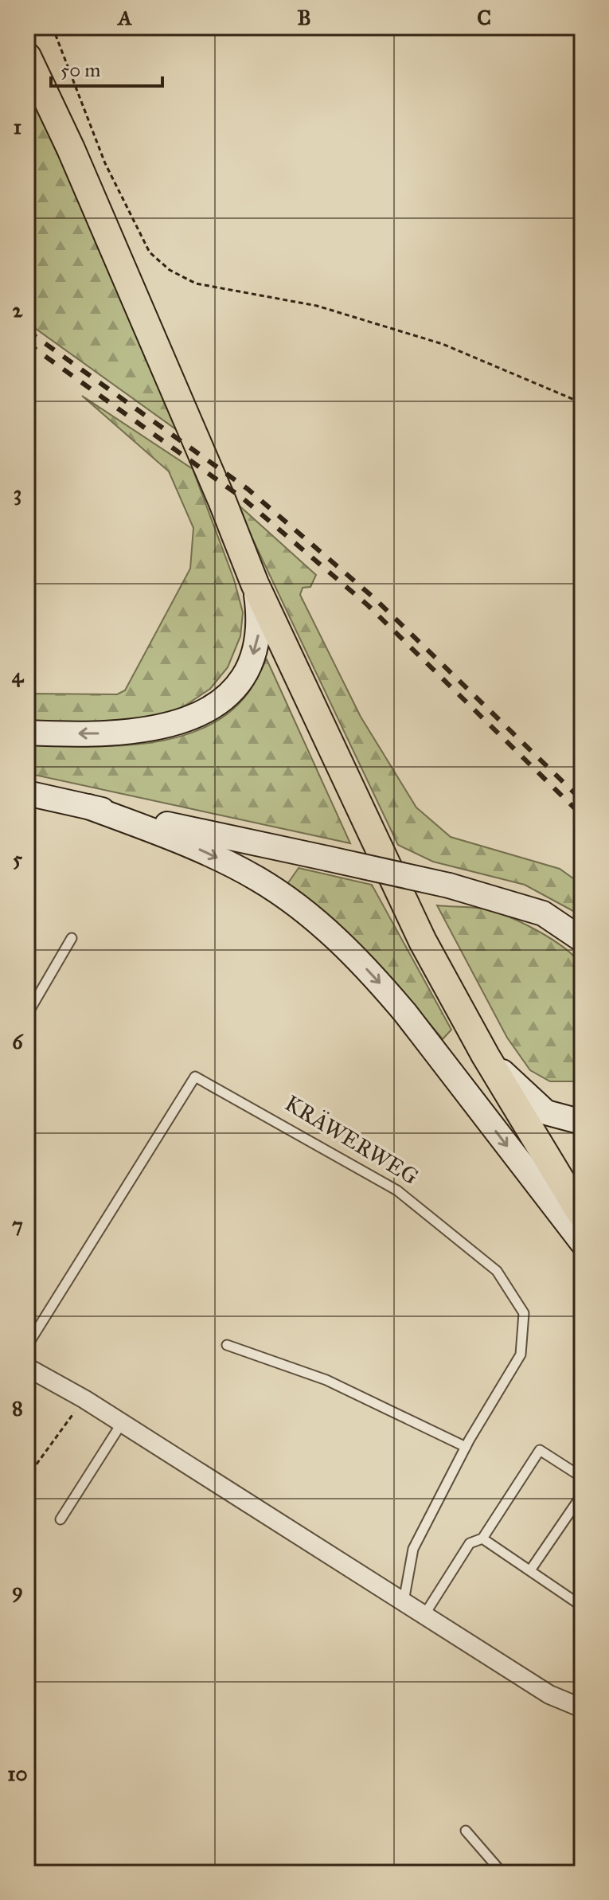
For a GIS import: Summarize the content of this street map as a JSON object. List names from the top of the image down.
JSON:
{
  "streets": {
    "lane": ["KRÄWERWEG"]
  },
  "scale_bar": "50 m",
  "grid": {
    "columns": ["A", "B", "C"],
    "rows": [
      "1",
      "2",
      "3",
      "4",
      "5",
      "6",
      "7",
      "8",
      "9",
      "10"
    ]
  }
}
